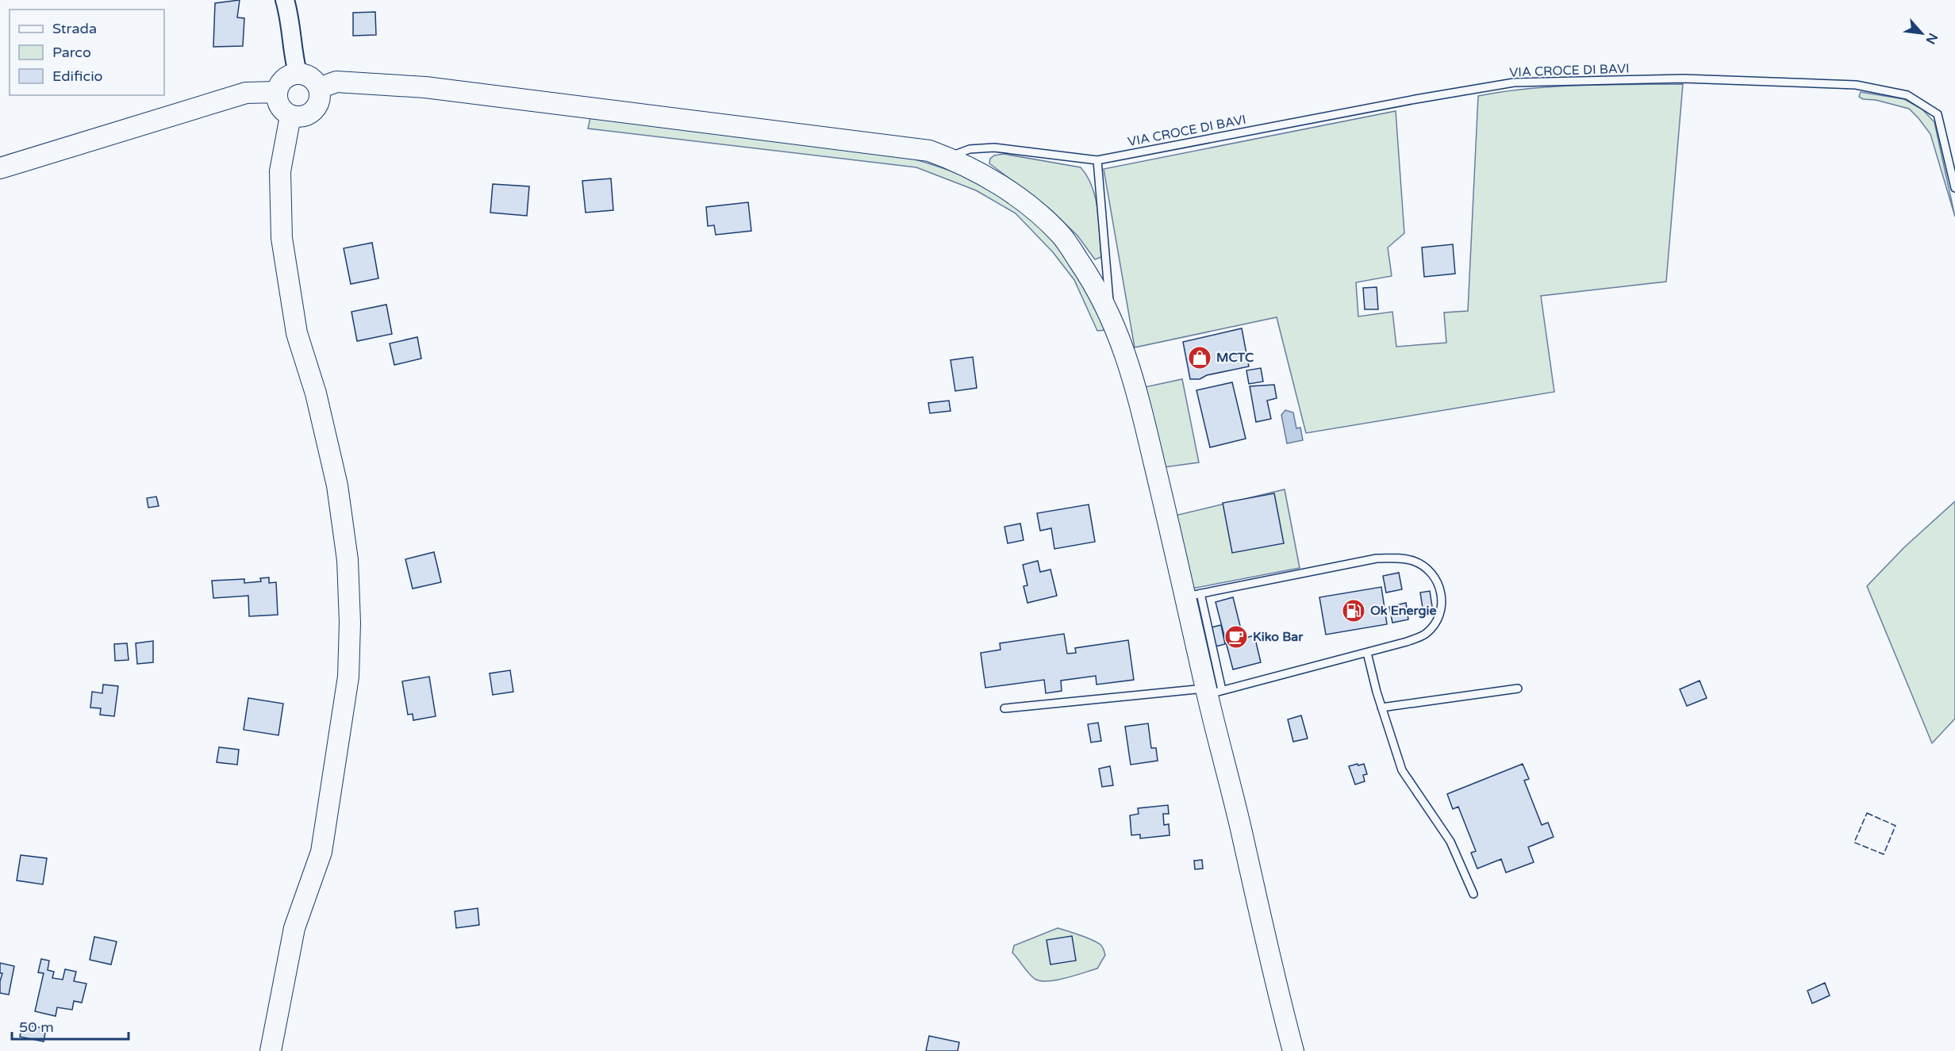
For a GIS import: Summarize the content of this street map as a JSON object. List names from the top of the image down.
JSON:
{
  "streets": {
    "lane": ["VIA CROCE DI BAVI"]
  },
  "places": {
    "shop": ["MCTC"],
    "fuel station": ["Ok Energie"],
    "cafe": ["Kiko Bar"]
  },
  "legend": ["Strada", "Parco", "Edificio"],
  "scale_bar": "50 m",
  "north": "bottom right"
}
